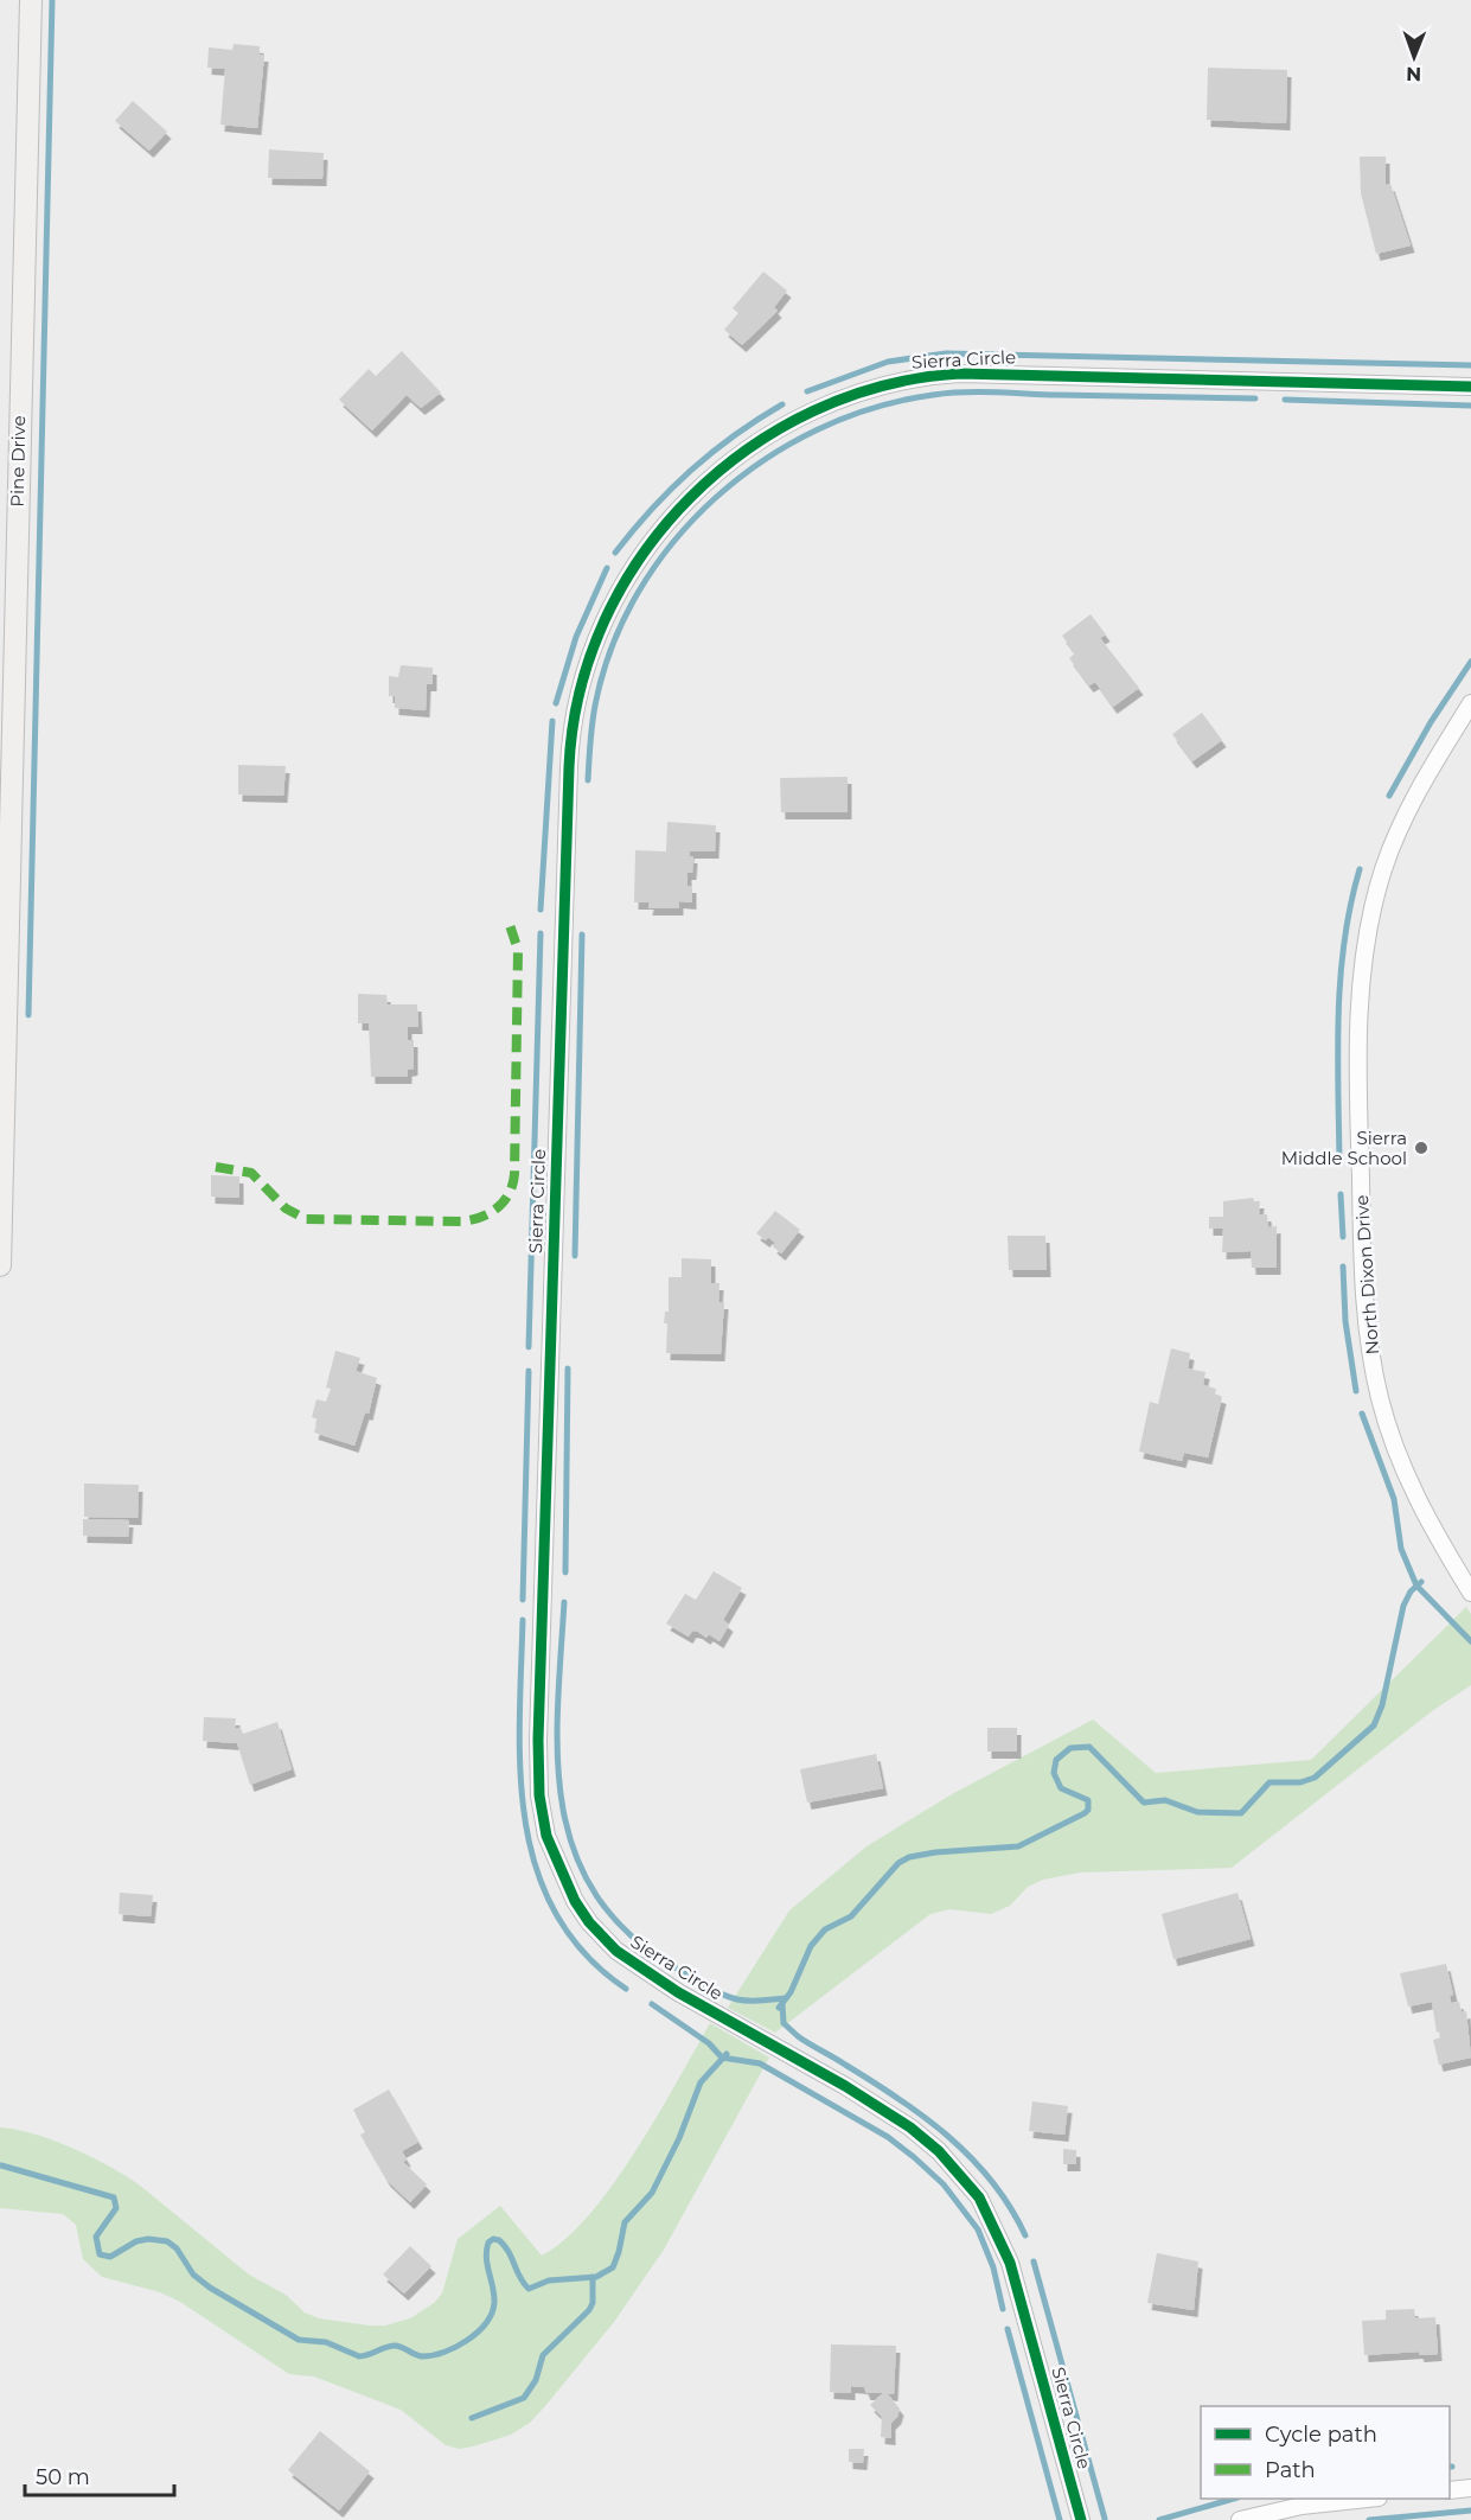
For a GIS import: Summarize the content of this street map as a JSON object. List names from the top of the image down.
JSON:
{
  "streets": {
    "main road": ["Pine Drive"],
    "street": ["Sierra Circle", "North Dixon Drive"]
  },
  "places": ["Sierra Middle School"],
  "legend": ["Cycle path", "Path"],
  "scale_bar": "50 m",
  "north": "bottom"
}
